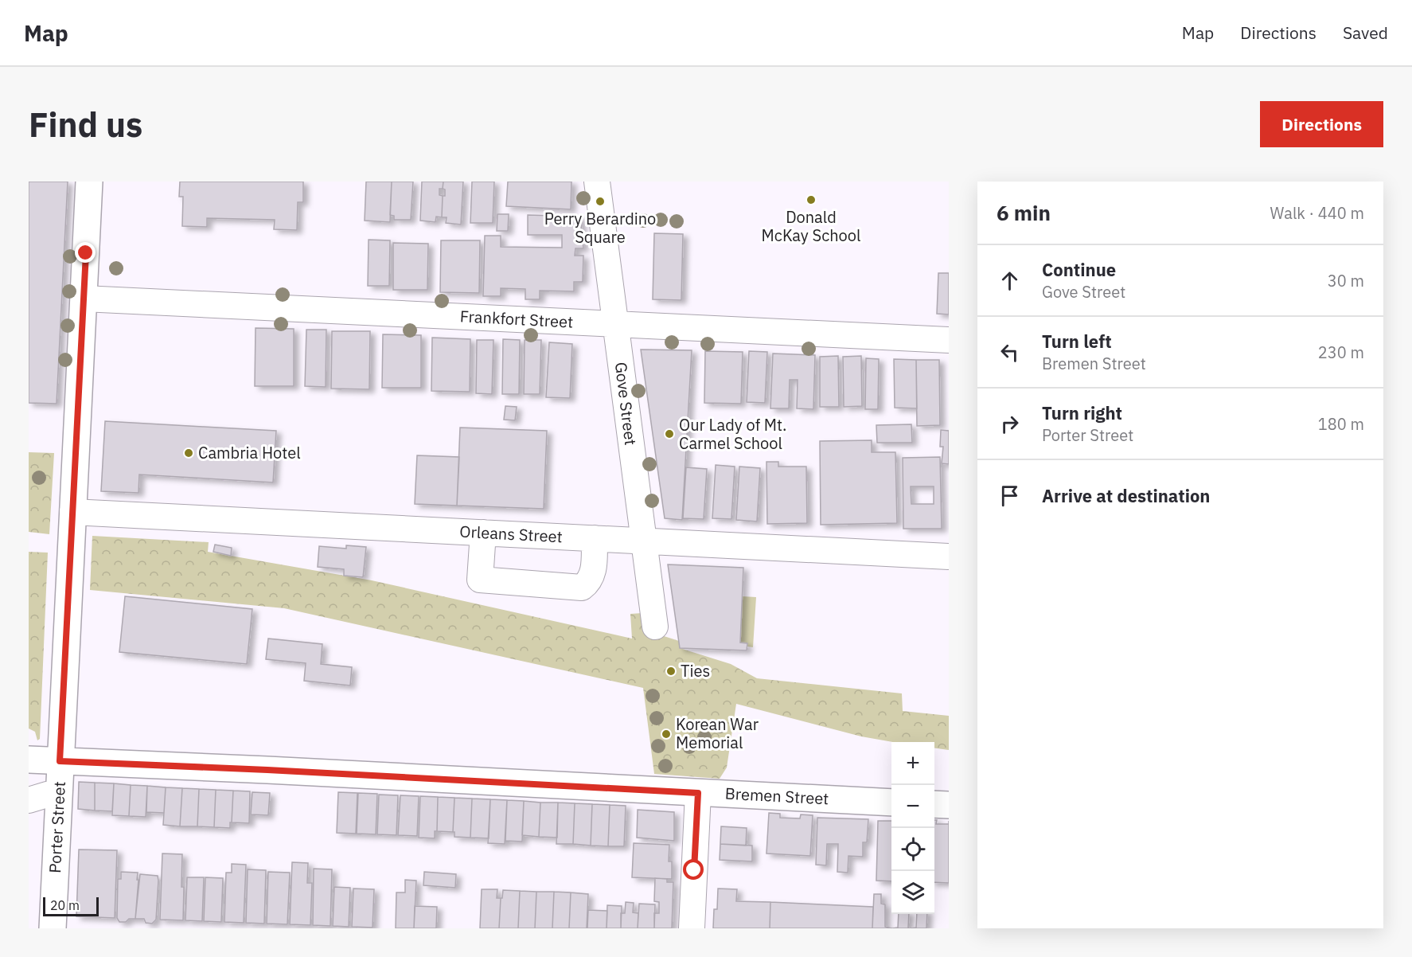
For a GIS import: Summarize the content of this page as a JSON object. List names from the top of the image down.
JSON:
{
  "streets": {
    "main road": ["Bremen Street", "Porter Street"],
    "street": ["Frankfort Street", "Gove Street", "Orleans Street"]
  },
  "crossings": [
    ["Frankfort Street", "Gove Street"],
    ["Frankfort Street", "Porter Street"],
    ["Gove Street", "Orleans Street"],
    ["Orleans Street", "Porter Street"],
    ["Bremen Street", "Porter Street"]
  ],
  "places": [
    "Donald McKay School",
    "Perry Berardino Square",
    "Our Lady of Mt. Carmel School",
    "Cambria Hotel",
    "Ties",
    "Korean War Memorial"
  ],
  "scale_bar": "20 m",
  "page": {
    "header": "Map",
    "nav": ["Map", "Directions", "Saved"],
    "buttons": "Directions",
    "title": "Find us",
    "heading": ["6 min", "Walk · 440 m"],
    "list": [
      ["Continue", "Gove Street", "30 m"],
      ["Turn left", "Bremen Street", "230 m"],
      ["Turn right", "Porter Street", "180 m"],
      "Arrive at destination"
    ],
    "map_buttons": ["+", "−"],
    "scale": "20 m"
  }
}
